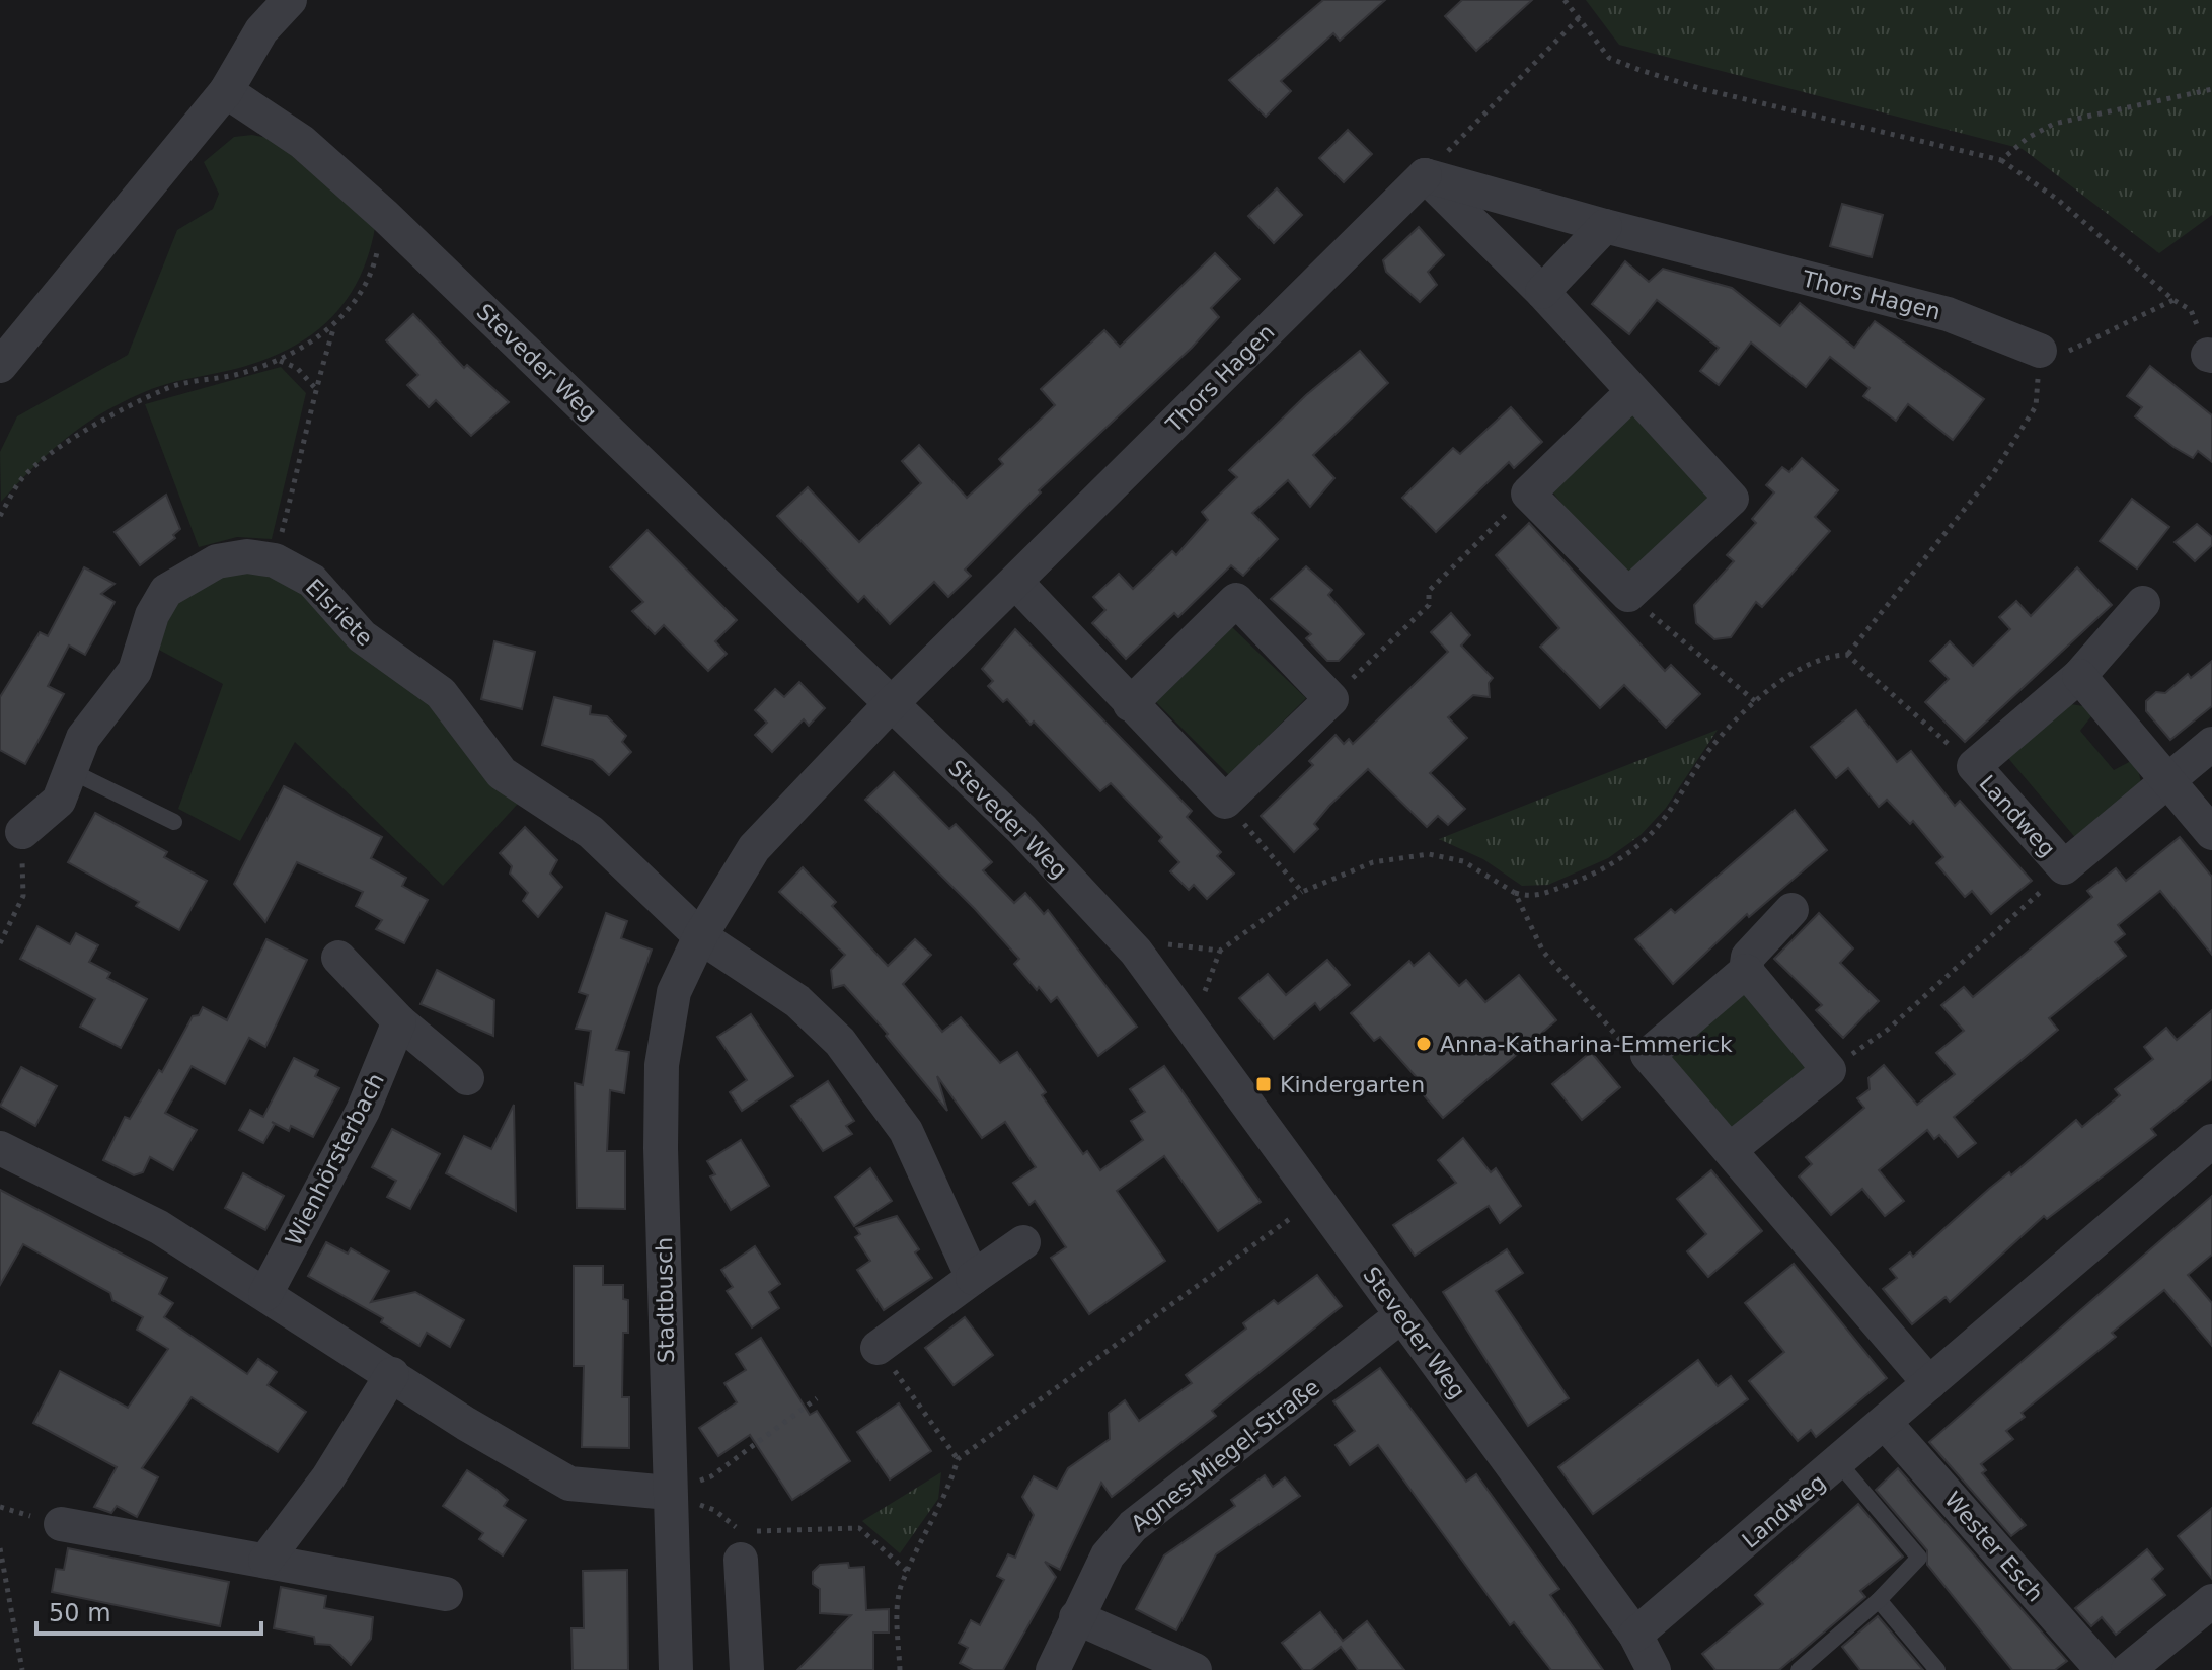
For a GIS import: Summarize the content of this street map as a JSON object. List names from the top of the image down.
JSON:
{
  "streets": {
    "street": [
      "Thors Hagen",
      "Steveder Weg",
      "Elsriete",
      "Landweg",
      "Wienhörsterbach",
      "Stadtbusch",
      "Agnes-Miegel-Straße",
      "Wester Esch"
    ]
  },
  "crossings": [
    ["Thors Hagen", "Steveder Weg"],
    ["Thors Hagen", "Stadtbusch"],
    ["Steveder Weg", "Landweg"],
    ["Steveder Weg", "Stadtbusch"],
    ["Steveder Weg", "Agnes-Miegel-Straße"],
    ["Elsriete", "Stadtbusch"],
    ["Landweg", "Wester Esch"]
  ],
  "places": {
    "other": ["Anna-Katharina-Emmerick"],
    "transit": ["Kindergarten"]
  },
  "scale_bar": "50 m"
}
